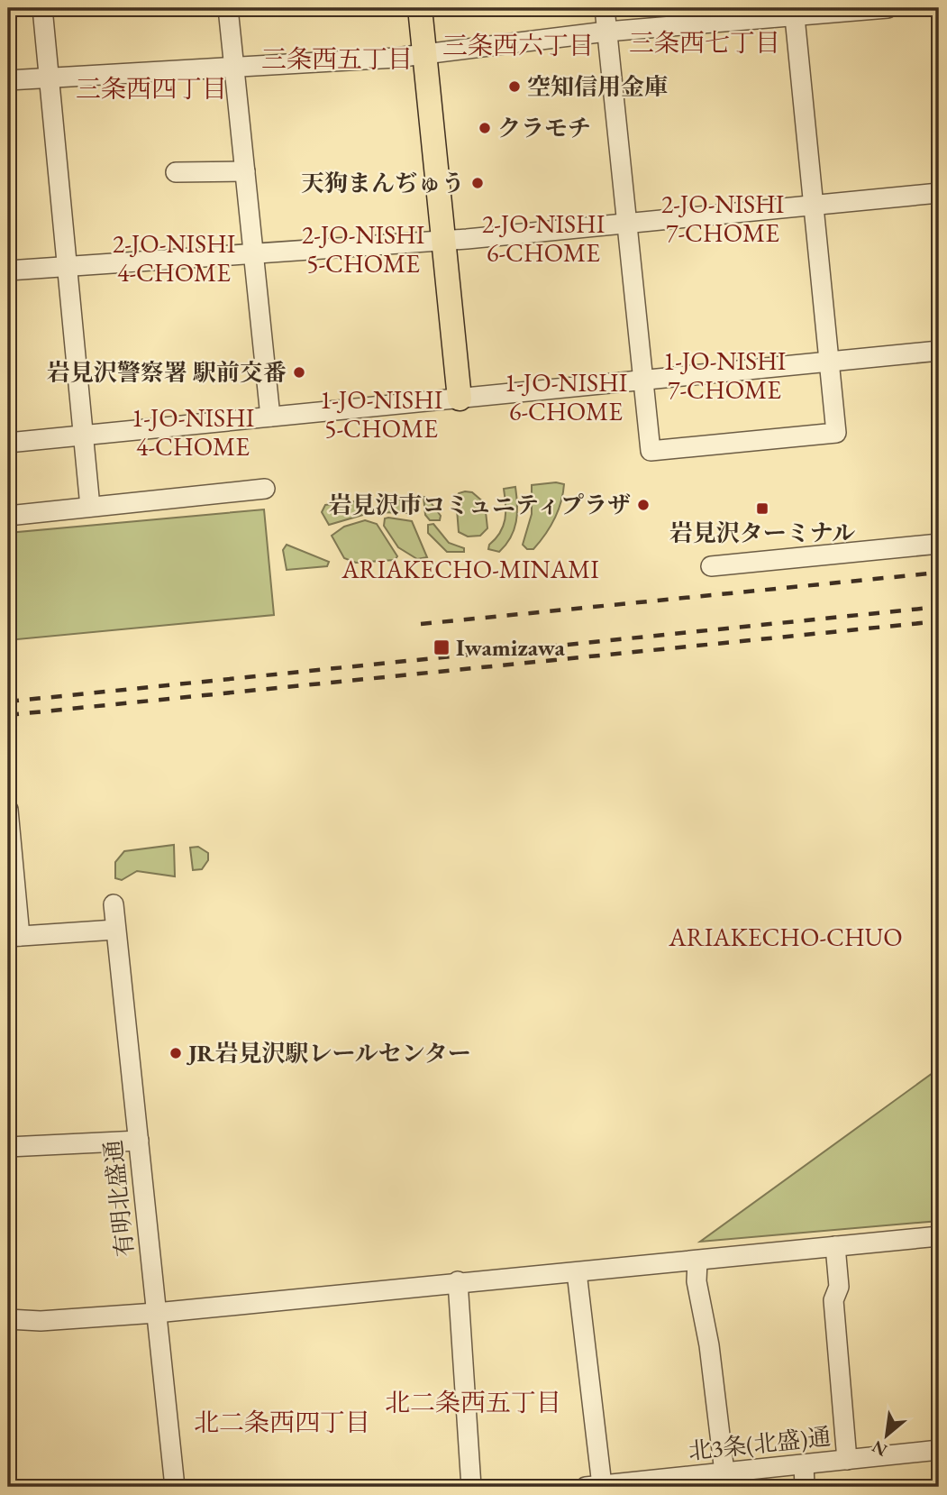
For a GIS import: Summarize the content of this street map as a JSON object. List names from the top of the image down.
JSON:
{
  "streets": {
    "street": ["有明北盛通", "北3条(北盛)通"]
  },
  "districts": [
    "三条西七丁目",
    "三条西六丁目",
    "三条西五丁目",
    "三条西四丁目",
    "2-JO-NISHI 7-CHOME",
    "2-JO-NISHI 6-CHOME",
    "2-JO-NISHI 5-CHOME",
    "2-JO-NISHI 4-CHOME",
    "1-JO-NISHI 7-CHOME",
    "1-JO-NISHI 6-CHOME",
    "1-JO-NISHI 5-CHOME",
    "1-JO-NISHI 4-CHOME",
    "ARIAKECHO-MINAMI",
    "ARIAKECHO-CHUO",
    "北二条西五丁目",
    "北二条西四丁目"
  ],
  "places": {
    "other": [
      "空知信用金庫",
      "クラモチ",
      "天狗まんぢゅう",
      "岩見沢警察署 駅前交番",
      "岩見沢市コミュニティプラザ",
      "JR岩見沢駅レールセンター"
    ],
    "transit": ["岩見沢ターミナル", "Iwamizawa"]
  },
  "north": "bottom left"
}
